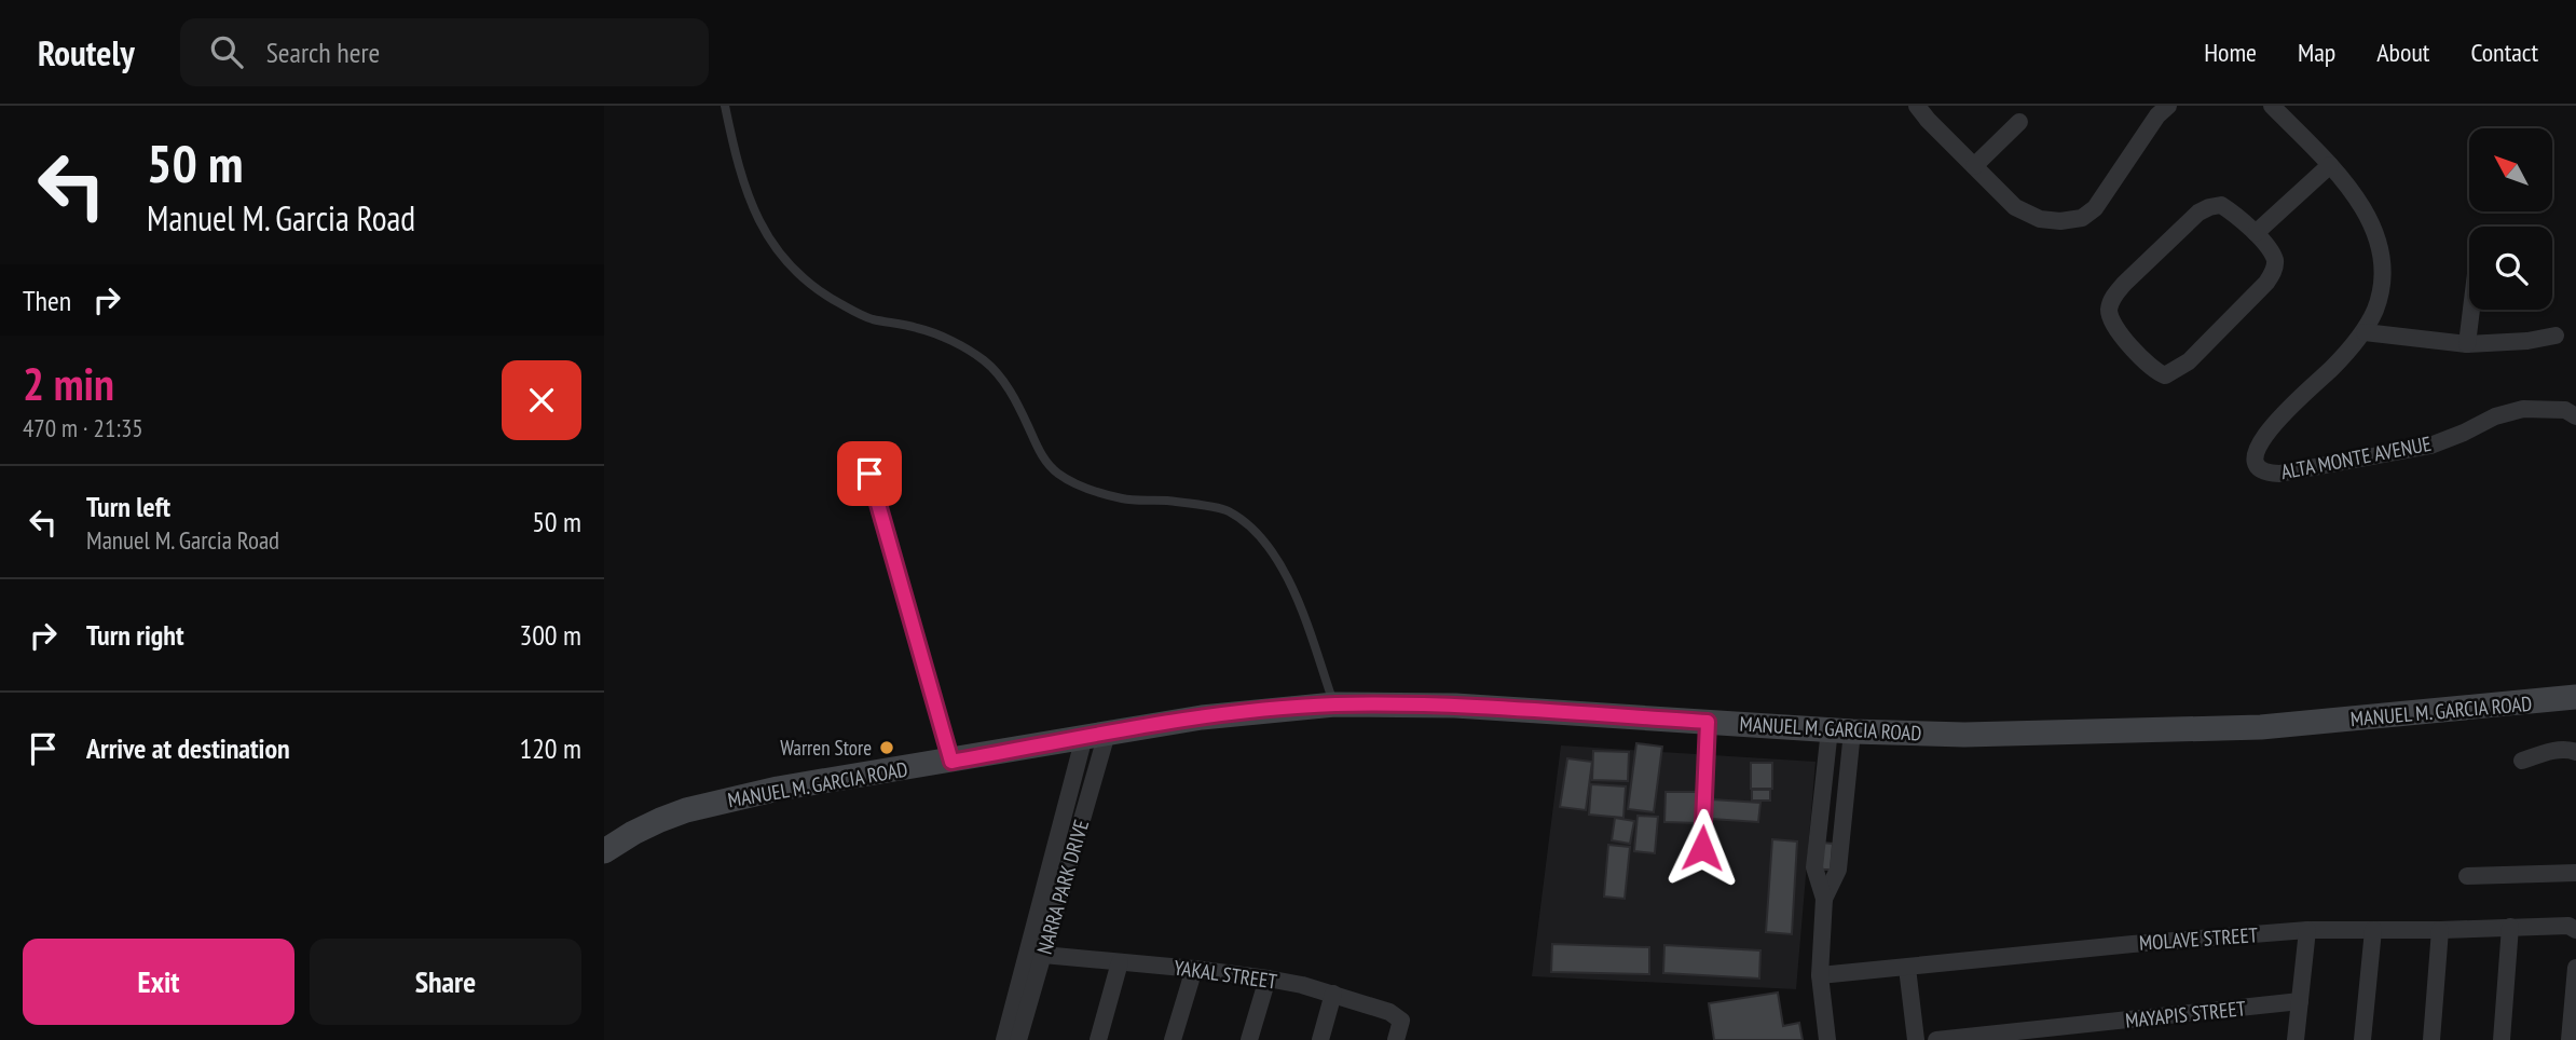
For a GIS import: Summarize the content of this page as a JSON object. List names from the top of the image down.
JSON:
{
  "streets": {
    "main road": ["MANUEL M. GARCIA ROAD"],
    "street": [
      "ALTA MONTE AVENUE",
      "NARRA PARK DRIVE",
      "MOLAVE STREET",
      "YAKAL STREET",
      "MAYAPIS STREET"
    ]
  },
  "crossings": [
    ["MANUEL M. GARCIA ROAD", "NARRA PARK DRIVE"],
    ["NARRA PARK DRIVE", "YAKAL STREET"]
  ],
  "places": ["Warren Store"],
  "north": "top left",
  "page": {
    "header": "Routely",
    "search": "Search here",
    "nav": [
      "Home",
      "Map",
      "About",
      "Contact"
    ],
    "turn": ["50 m", "Manuel M. Garcia Road"],
    "then": "Then",
    "heading": ["2 min", "470 m · 21:35"],
    "list": [
      {
        "name": "Turn left",
        "note": "Manuel M. Garcia Road",
        "value": "50 m"
      },
      {
        "name": "Turn right",
        "value": "300 m"
      },
      {
        "name": "Arrive at destination",
        "value": "120 m"
      }
    ],
    "buttons": ["Exit", "Share"]
  }
}
